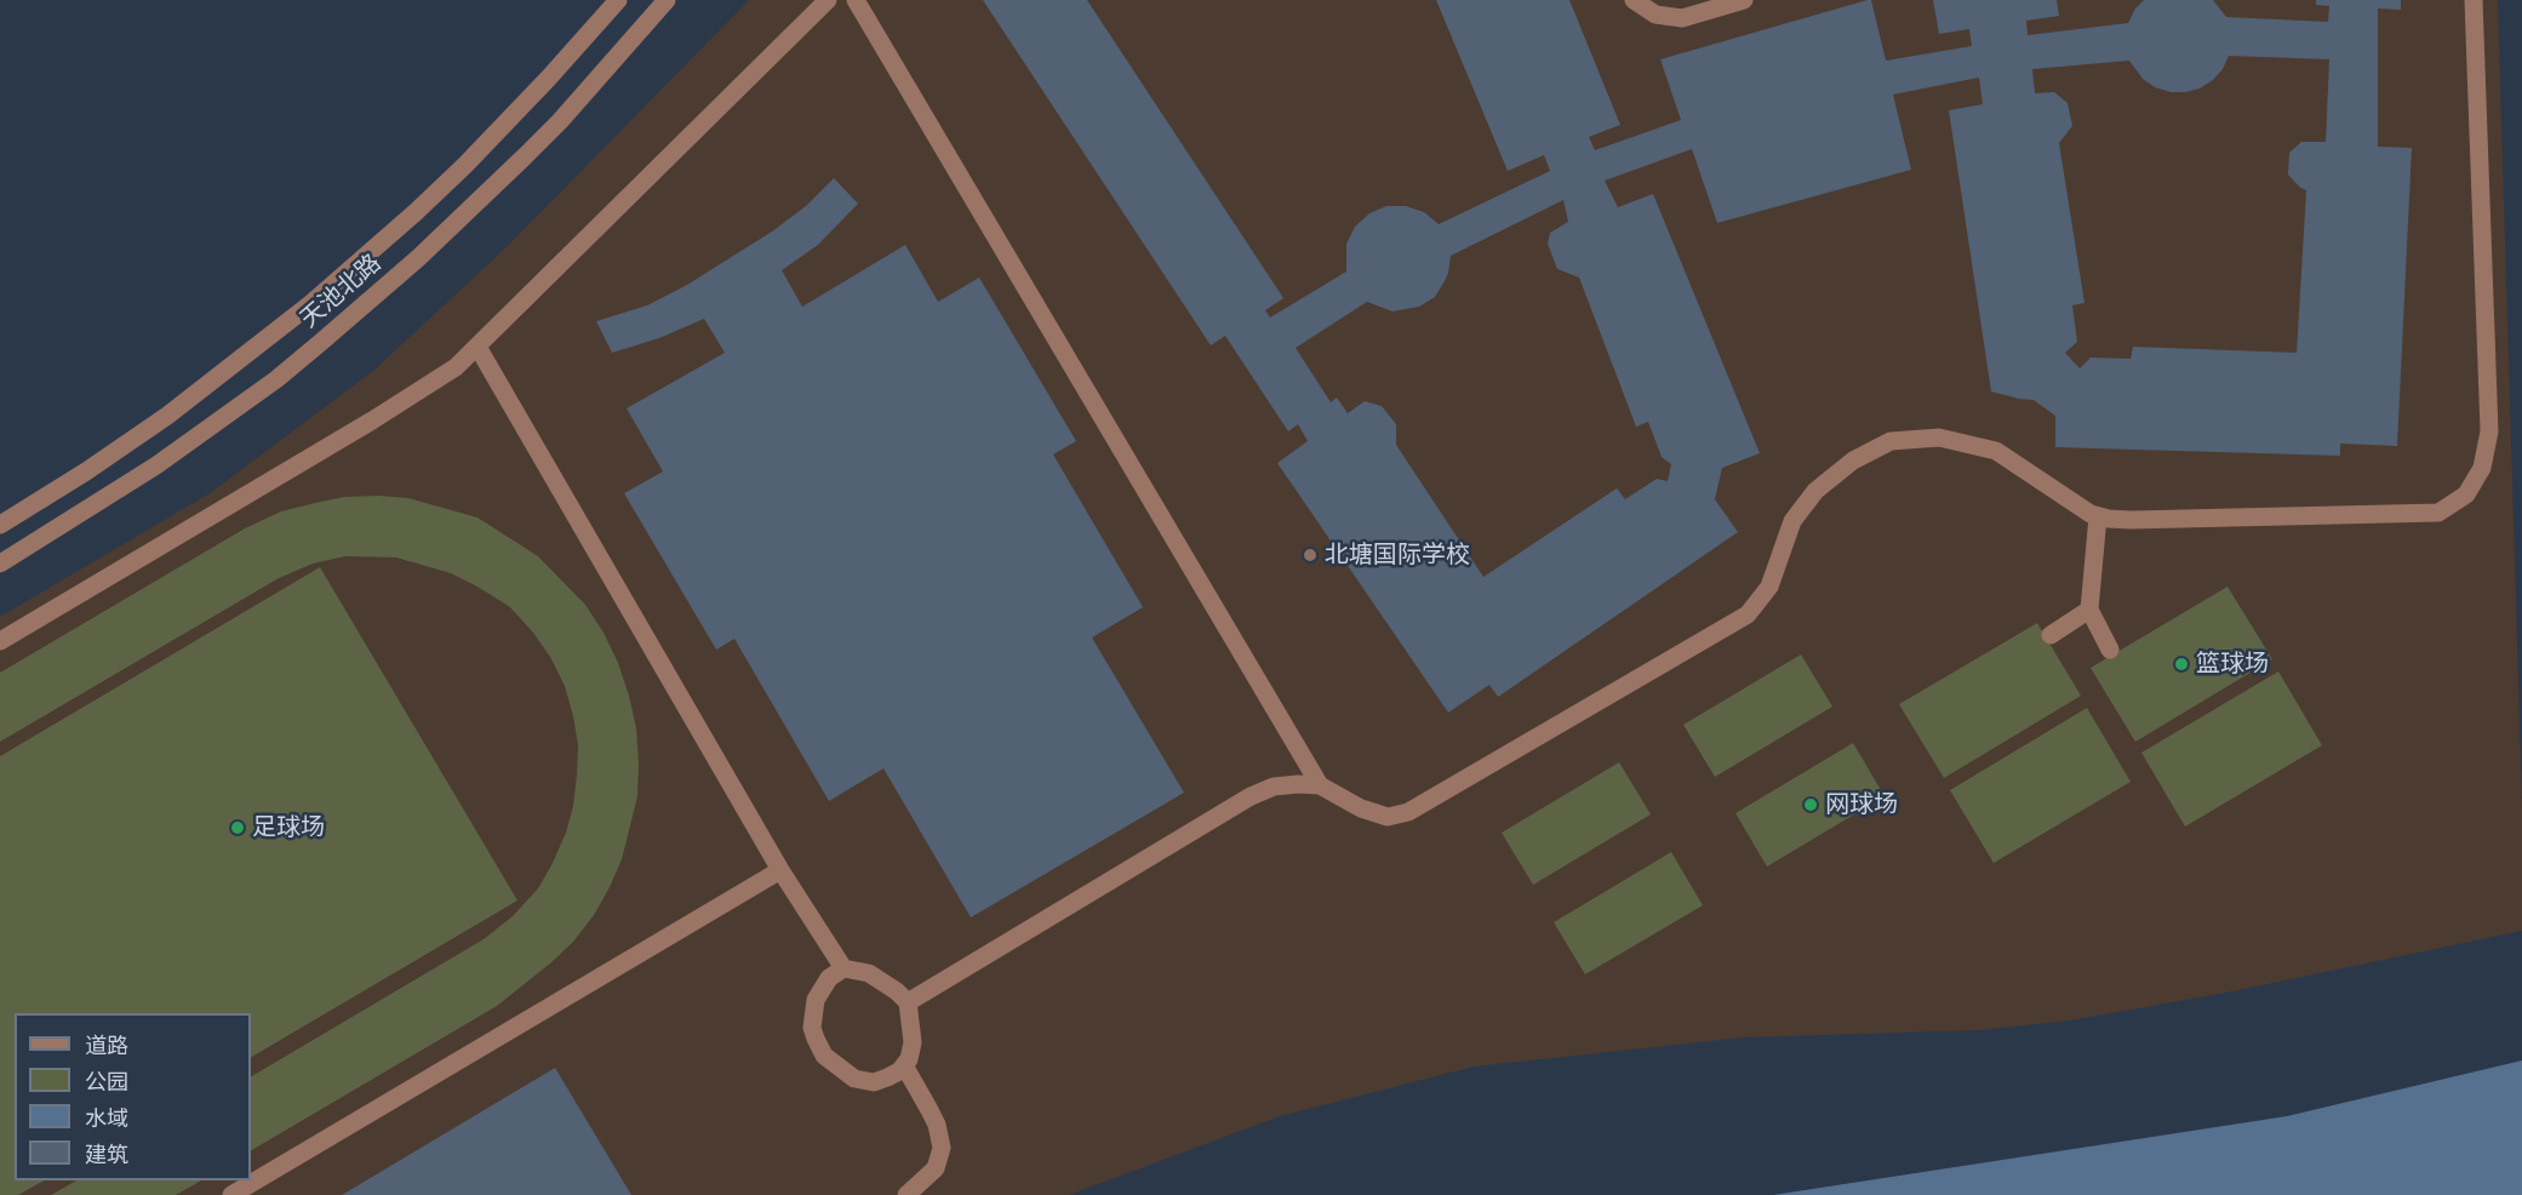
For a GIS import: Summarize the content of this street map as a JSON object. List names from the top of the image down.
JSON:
{
  "streets": {
    "street": ["天池北路"]
  },
  "places": [
    "北塘国际学校",
    "篮球场",
    "网球场",
    "足球场"
  ],
  "legend": [
    "道路",
    "公园",
    "水域",
    "建筑"
  ]
}
